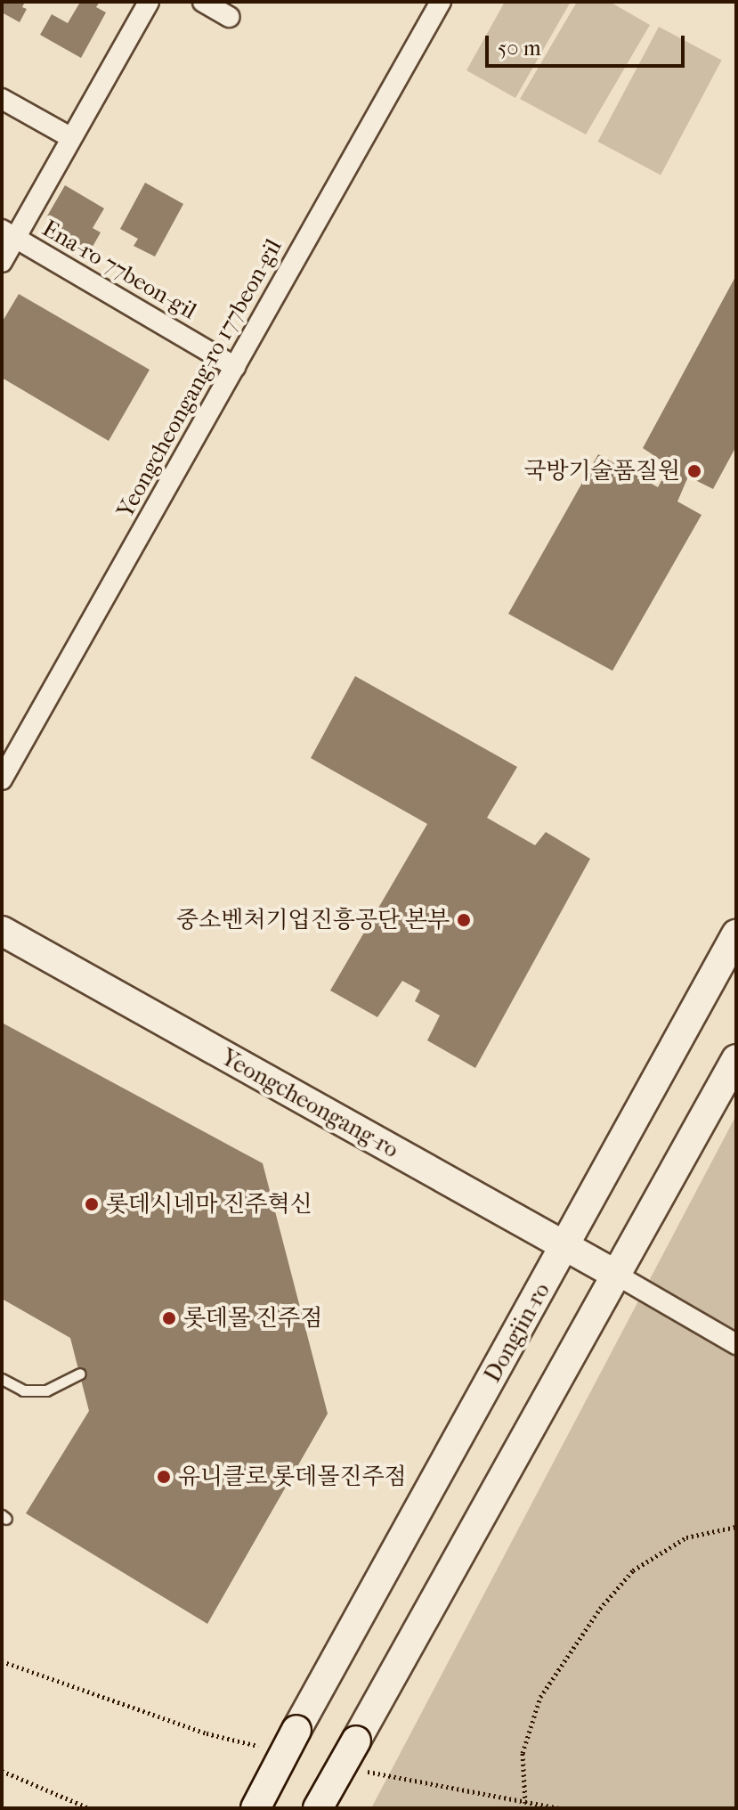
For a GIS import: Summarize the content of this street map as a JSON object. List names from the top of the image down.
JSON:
{
  "streets": {
    "street": [
      "Ena-ro 77beon-gil",
      "Yeongcheongang-ro 177beon-gil",
      "Yeongcheongang-ro",
      "Dongjin-ro"
    ]
  },
  "crossings": [
    ["Ena-ro 77beon-gil", "Yeongcheongang-ro 177beon-gil"],
    ["Yeongcheongang-ro", "Dongjin-ro"]
  ],
  "places": [
    "국방기술품질원",
    "중소벤처기업진흥공단 본부",
    "롯데시네마 진주혁신",
    "롯데몰 진주점",
    "유니클로 롯데몰진주점"
  ],
  "scale_bar": "50 m"
}
